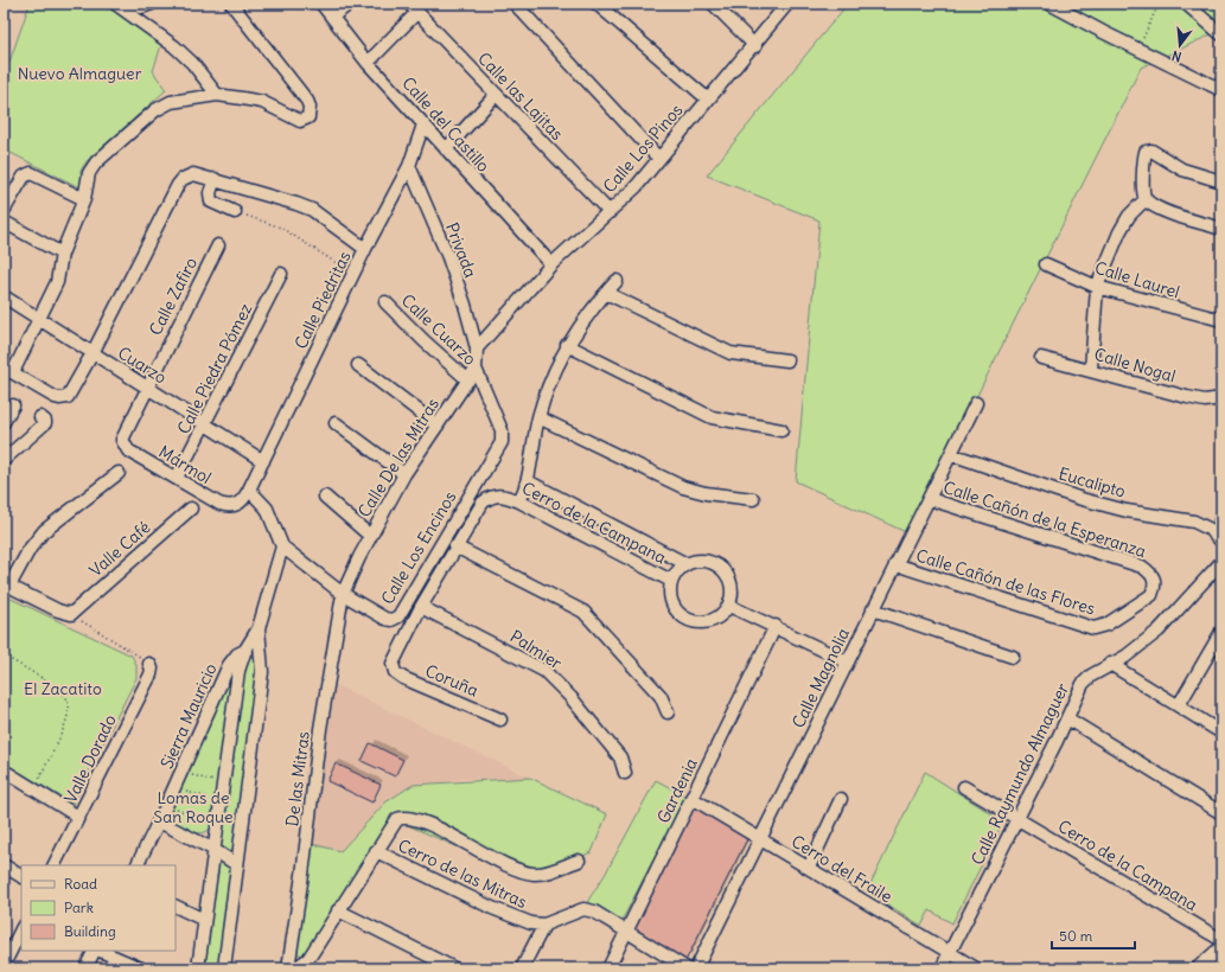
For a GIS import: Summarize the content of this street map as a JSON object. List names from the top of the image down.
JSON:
{
  "streets": {
    "street": [
      "Calle las Lajitas",
      "Calle del Castillo",
      "Calle Los Pinos",
      "Privada",
      "Calle Laurel",
      "Calle Zafiro",
      "Calle Piedritas",
      "Calle Cuarzo",
      "Cuarzo",
      "Calle Nogal",
      "Calle Piedra Pómez",
      "Calle De las Mitras",
      "Mármol",
      "Eucalipto",
      "Calle Cañón de la Esperanza",
      "Cerro de la Campana",
      "Calle Los Encinos",
      "Valle Café",
      "Calle Cañón de las Flores",
      "Palmier",
      "Calle Magnolia",
      "Coruña",
      "Sierra Mauricio",
      "Valle Dorado",
      "Calle Raymundo Almaguer",
      "De las Mitras",
      "Gardenia",
      "Cerro del Fraile",
      "Cerro de las Mitras"
    ]
  },
  "crossings": [
    ["Calle las Lajitas", "Calle Los Pinos"],
    ["Calle del Castillo", "Calle Los Pinos"],
    ["Calle del Castillo", "Calle Piedritas"],
    ["Calle Los Pinos", "Privada"],
    ["Privada", "Calle Piedritas"],
    ["Calle Zafiro", "Cuarzo"],
    ["Calle Zafiro", "Mármol"],
    ["Calle Piedritas", "Cuarzo"],
    ["Calle Piedritas", "Mármol"],
    ["Calle Cuarzo", "Calle De las Mitras"],
    ["Cuarzo", "Calle Piedra Pómez"],
    ["Calle Piedra Pómez", "Mármol"],
    ["Calle De las Mitras", "Calle Los Encinos"],
    ["Calle De las Mitras", "De las Mitras"],
    ["Eucalipto", "Calle Magnolia"],
    ["Calle Cañón de la Esperanza", "Calle Cañón de las Flores"],
    ["Calle Cañón de la Esperanza", "Calle Magnolia"],
    ["Cerro de la Campana", "Calle Raymundo Almaguer"],
    ["Calle Los Encinos", "De las Mitras"],
    ["Calle Cañón de las Flores", "Calle Magnolia"],
    ["Palmier", "Coruña"],
    ["Calle Magnolia", "Cerro del Fraile"],
    ["Calle Raymundo Almaguer", "Cerro del Fraile"],
    ["De las Mitras", "Cerro de las Mitras"],
    ["Gardenia", "Cerro del Fraile"]
  ],
  "parks": ["Nuevo Almaguer", "El Zacatito", "Lomas de San Roque"],
  "legend": ["Road", "Park", "Building"],
  "scale_bar": "50 m",
  "north": "bottom"
}
